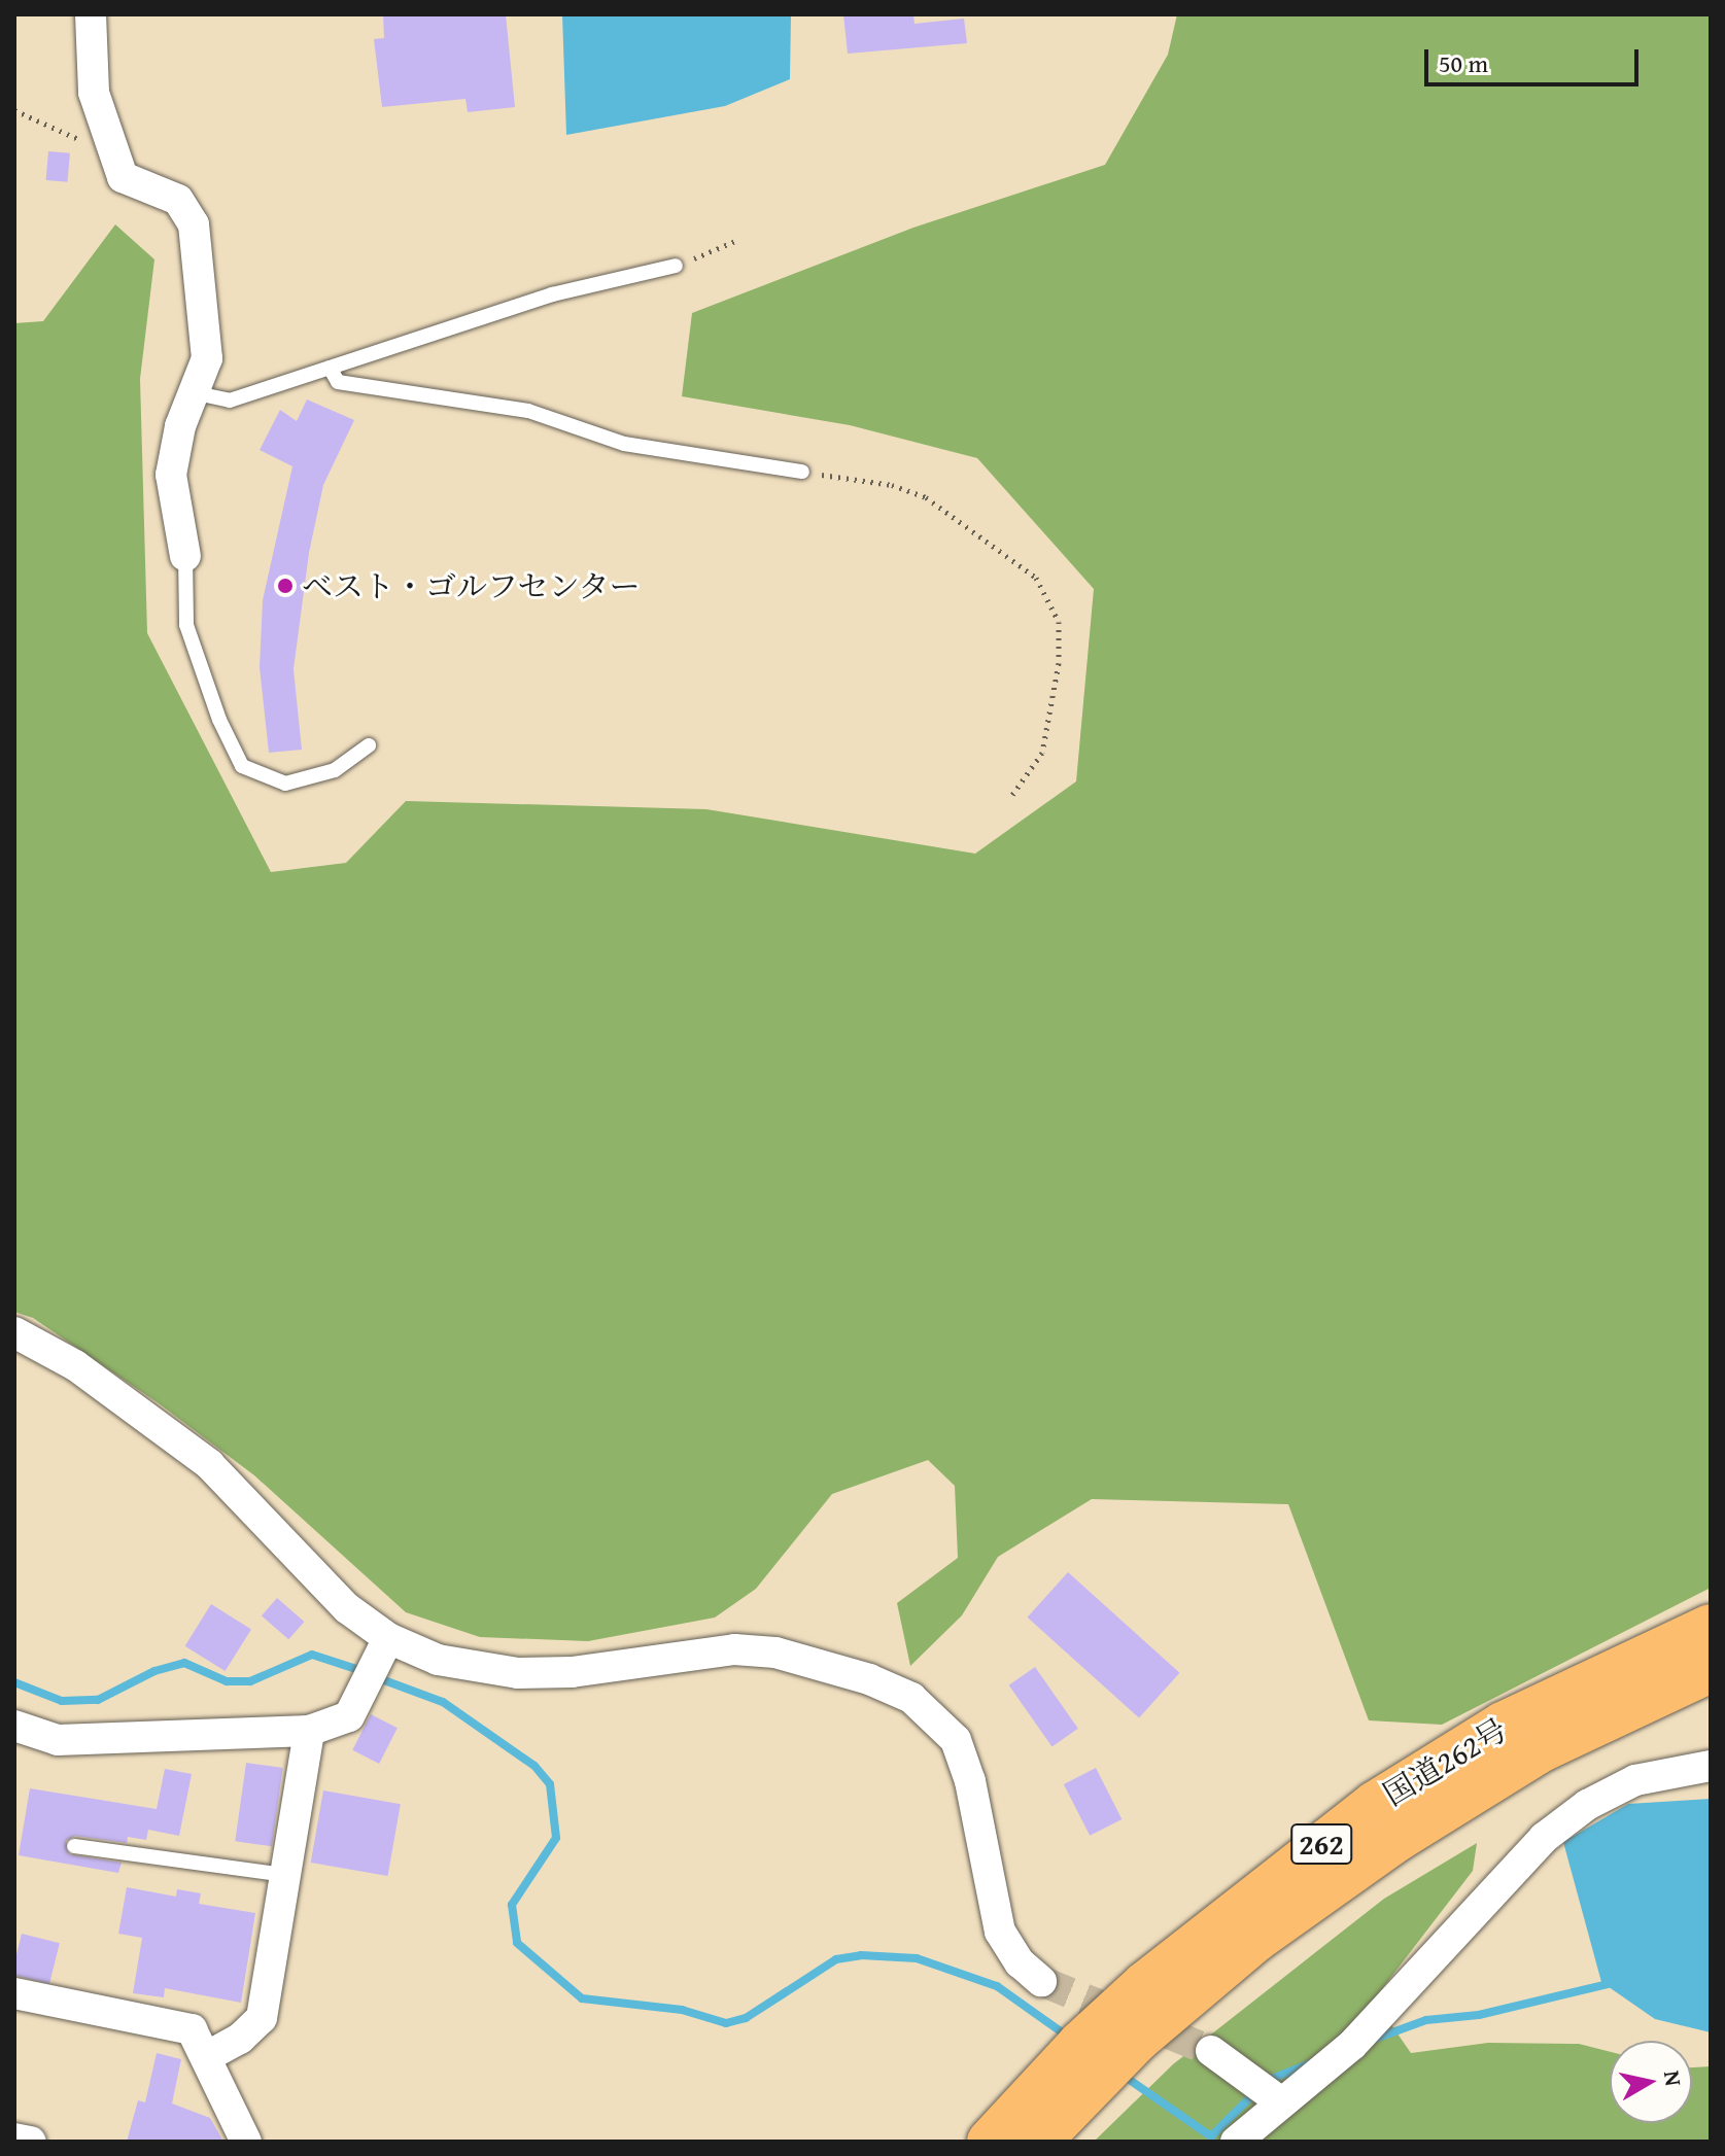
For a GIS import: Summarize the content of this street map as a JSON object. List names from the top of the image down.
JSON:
{
  "streets": {
    "highway": ["国道262号", "262"]
  },
  "places": ["ベスト・ゴルフセンター"],
  "scale_bar": "50 m",
  "north": "right"
}
